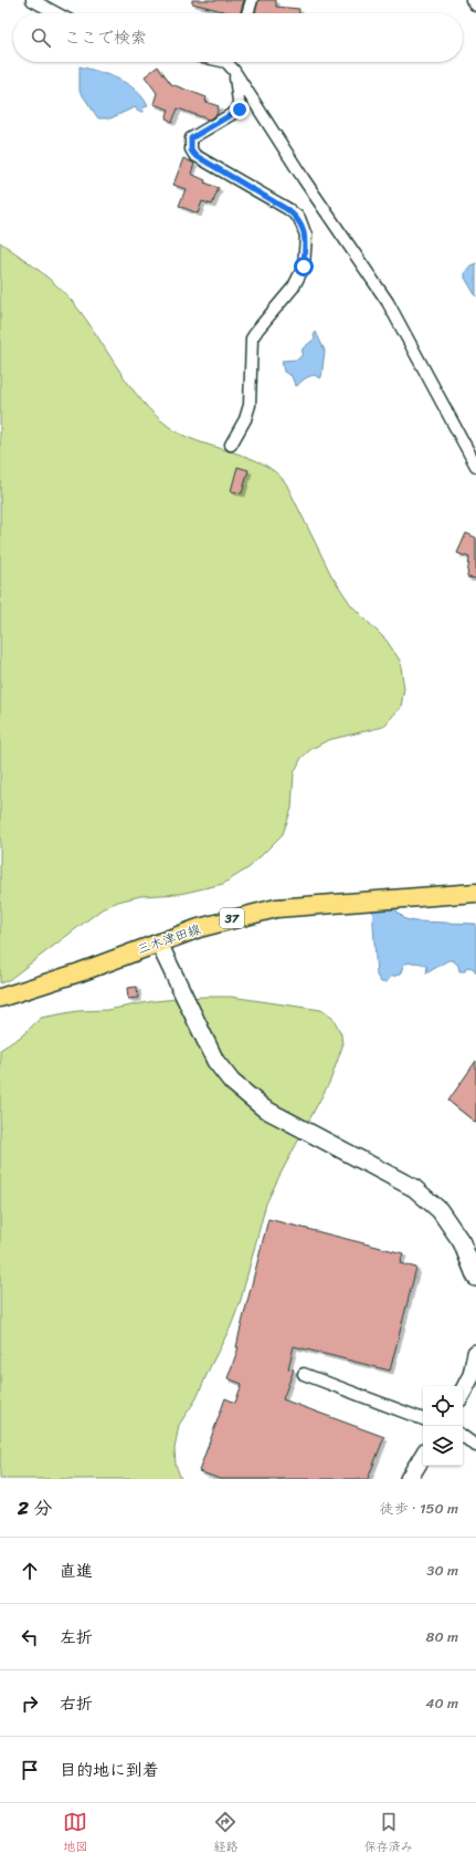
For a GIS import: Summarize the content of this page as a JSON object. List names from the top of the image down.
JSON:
{
  "streets": {
    "main road": ["37", "三木津田線"]
  },
  "page": {
    "search": "ここで検索",
    "heading": ["2 分", "徒歩 · 150 m"],
    "list": [
      ["直進", "30 m"],
      ["左折", "80 m"],
      ["右折", "40 m"],
      "目的地に到着"
    ],
    "nav": ["地図", "経路", "保存済み"]
  }
}
